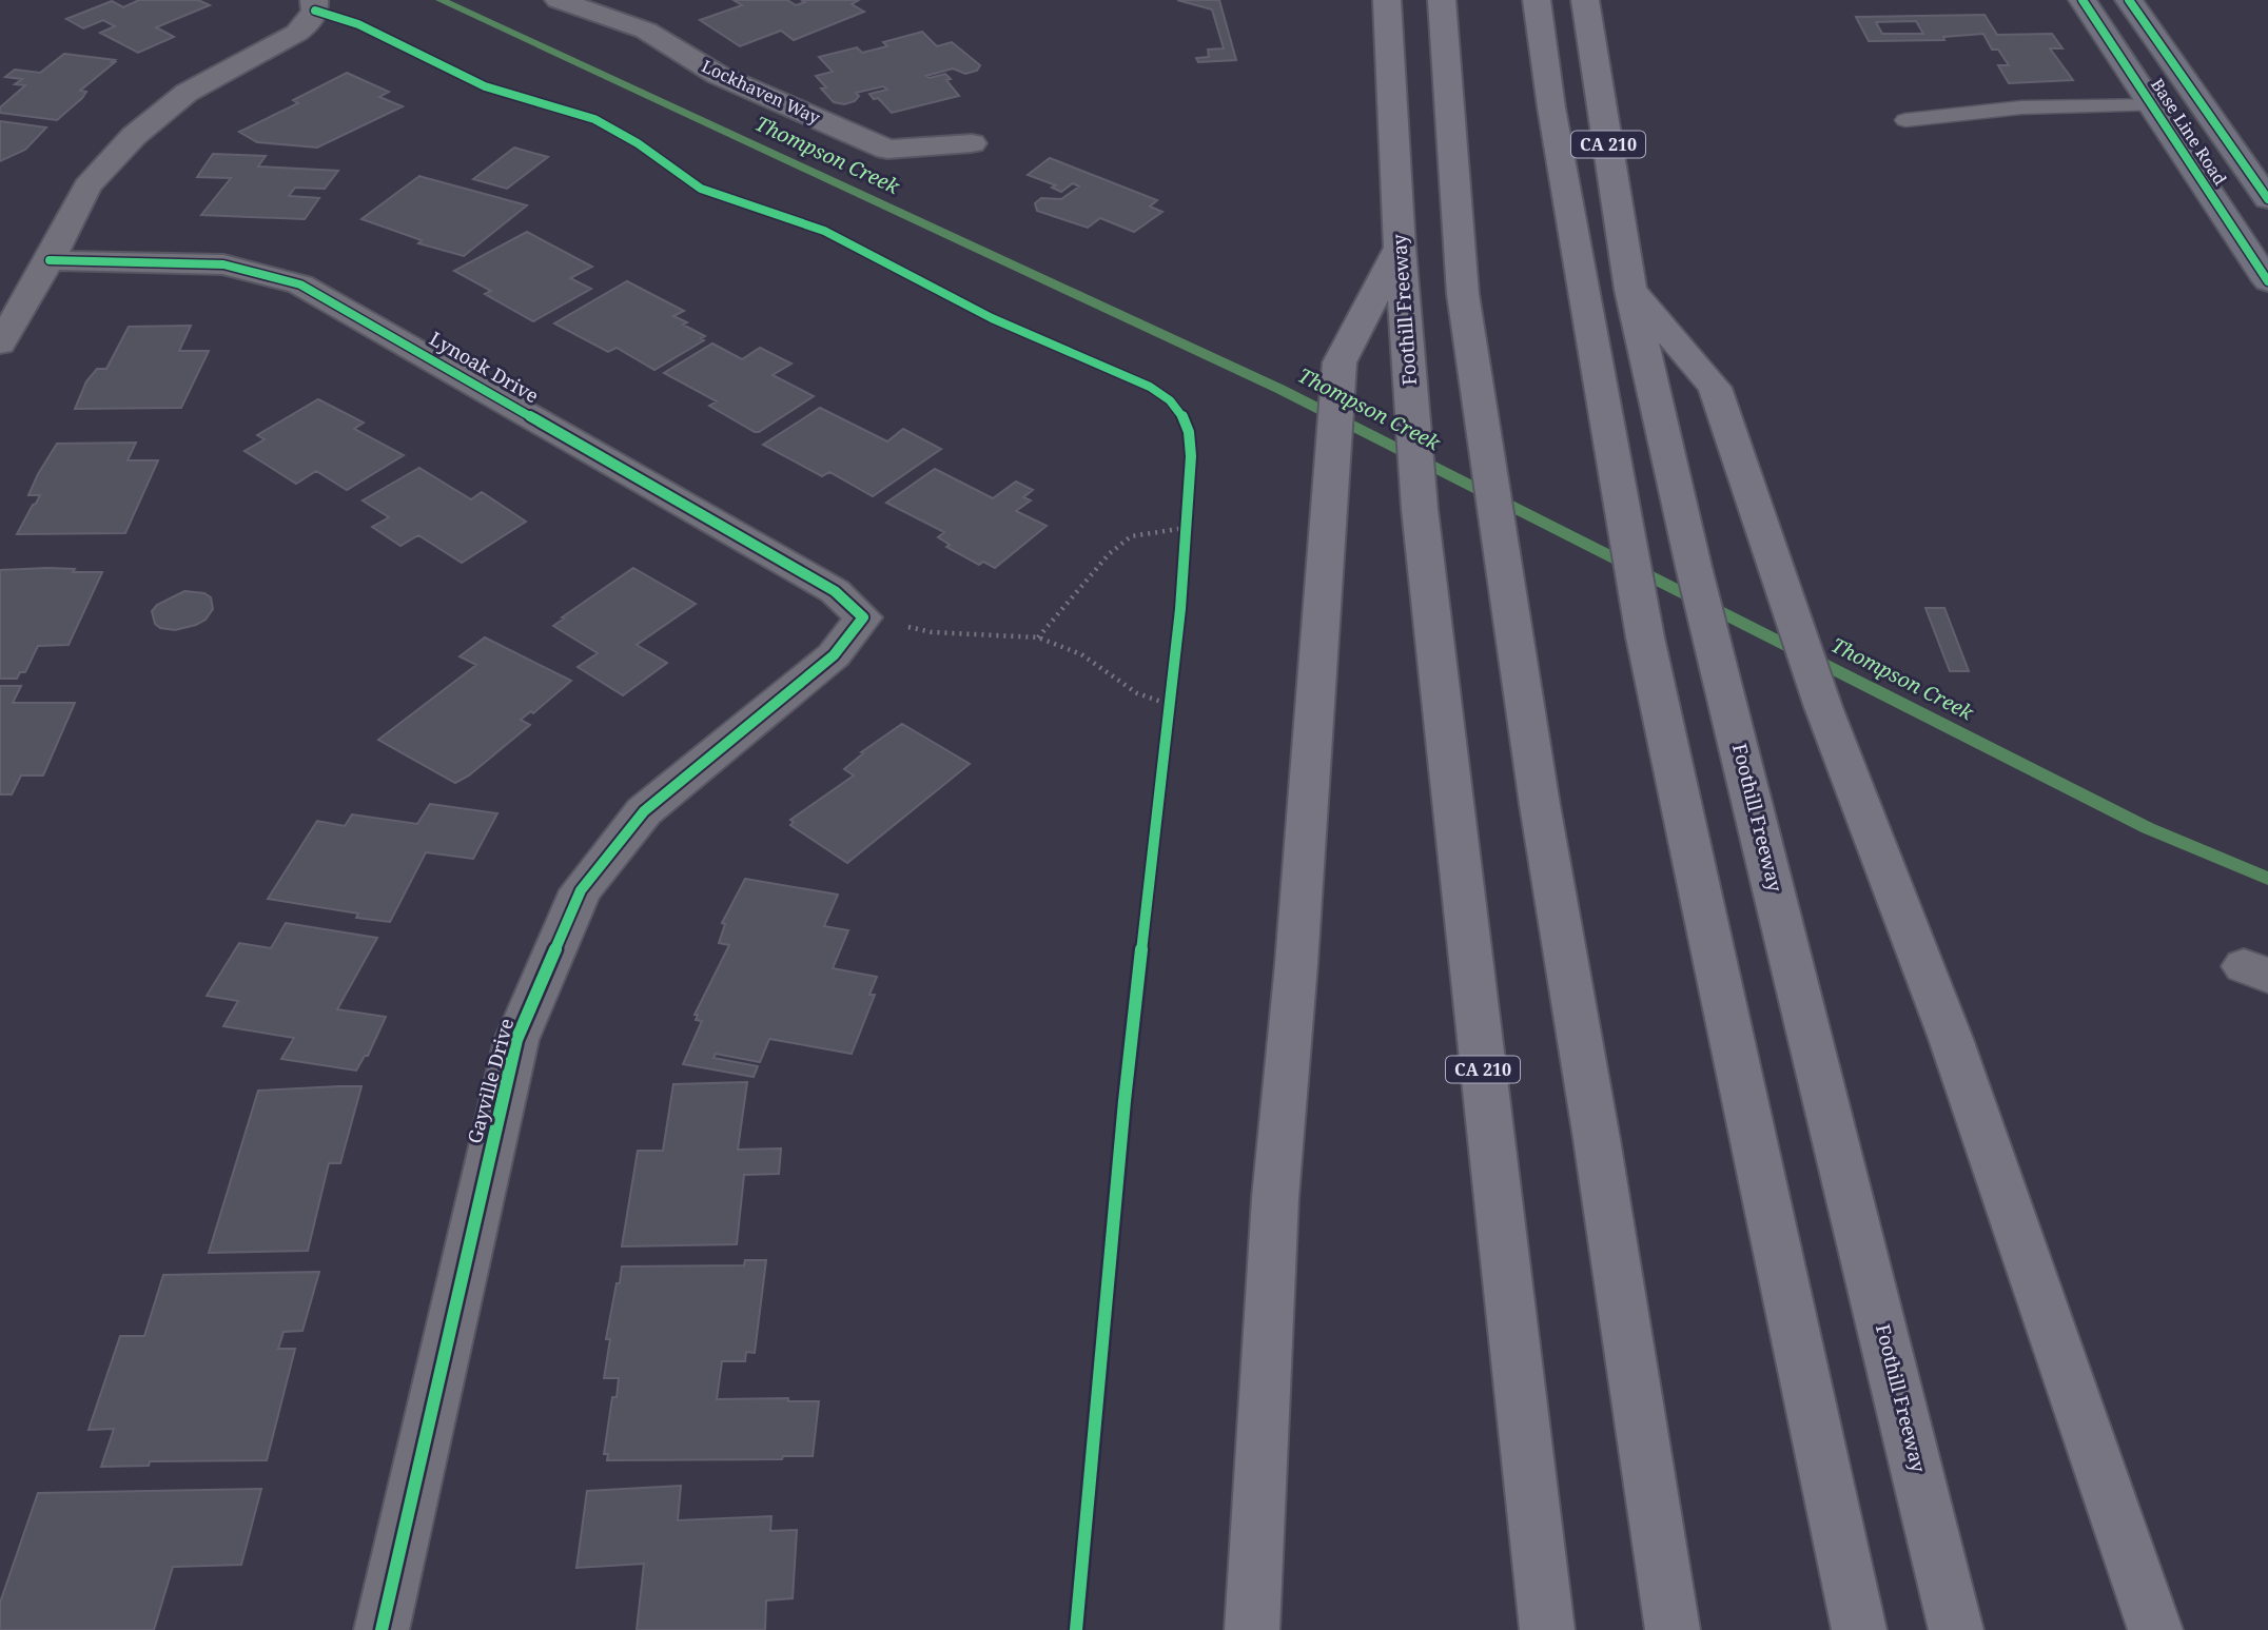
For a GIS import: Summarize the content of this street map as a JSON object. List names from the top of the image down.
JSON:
{
  "streets": {
    "highway": ["CA 210", "Foothill Freeway"],
    "main road": ["Base Line Road"],
    "street": ["Lockhaven Way", "Lynoak Drive", "Gayville Drive"]
  },
  "crossings": [
    ["Lynoak Drive", "Gayville Drive"]
  ],
  "water": ["Thompson Creek"]
}
